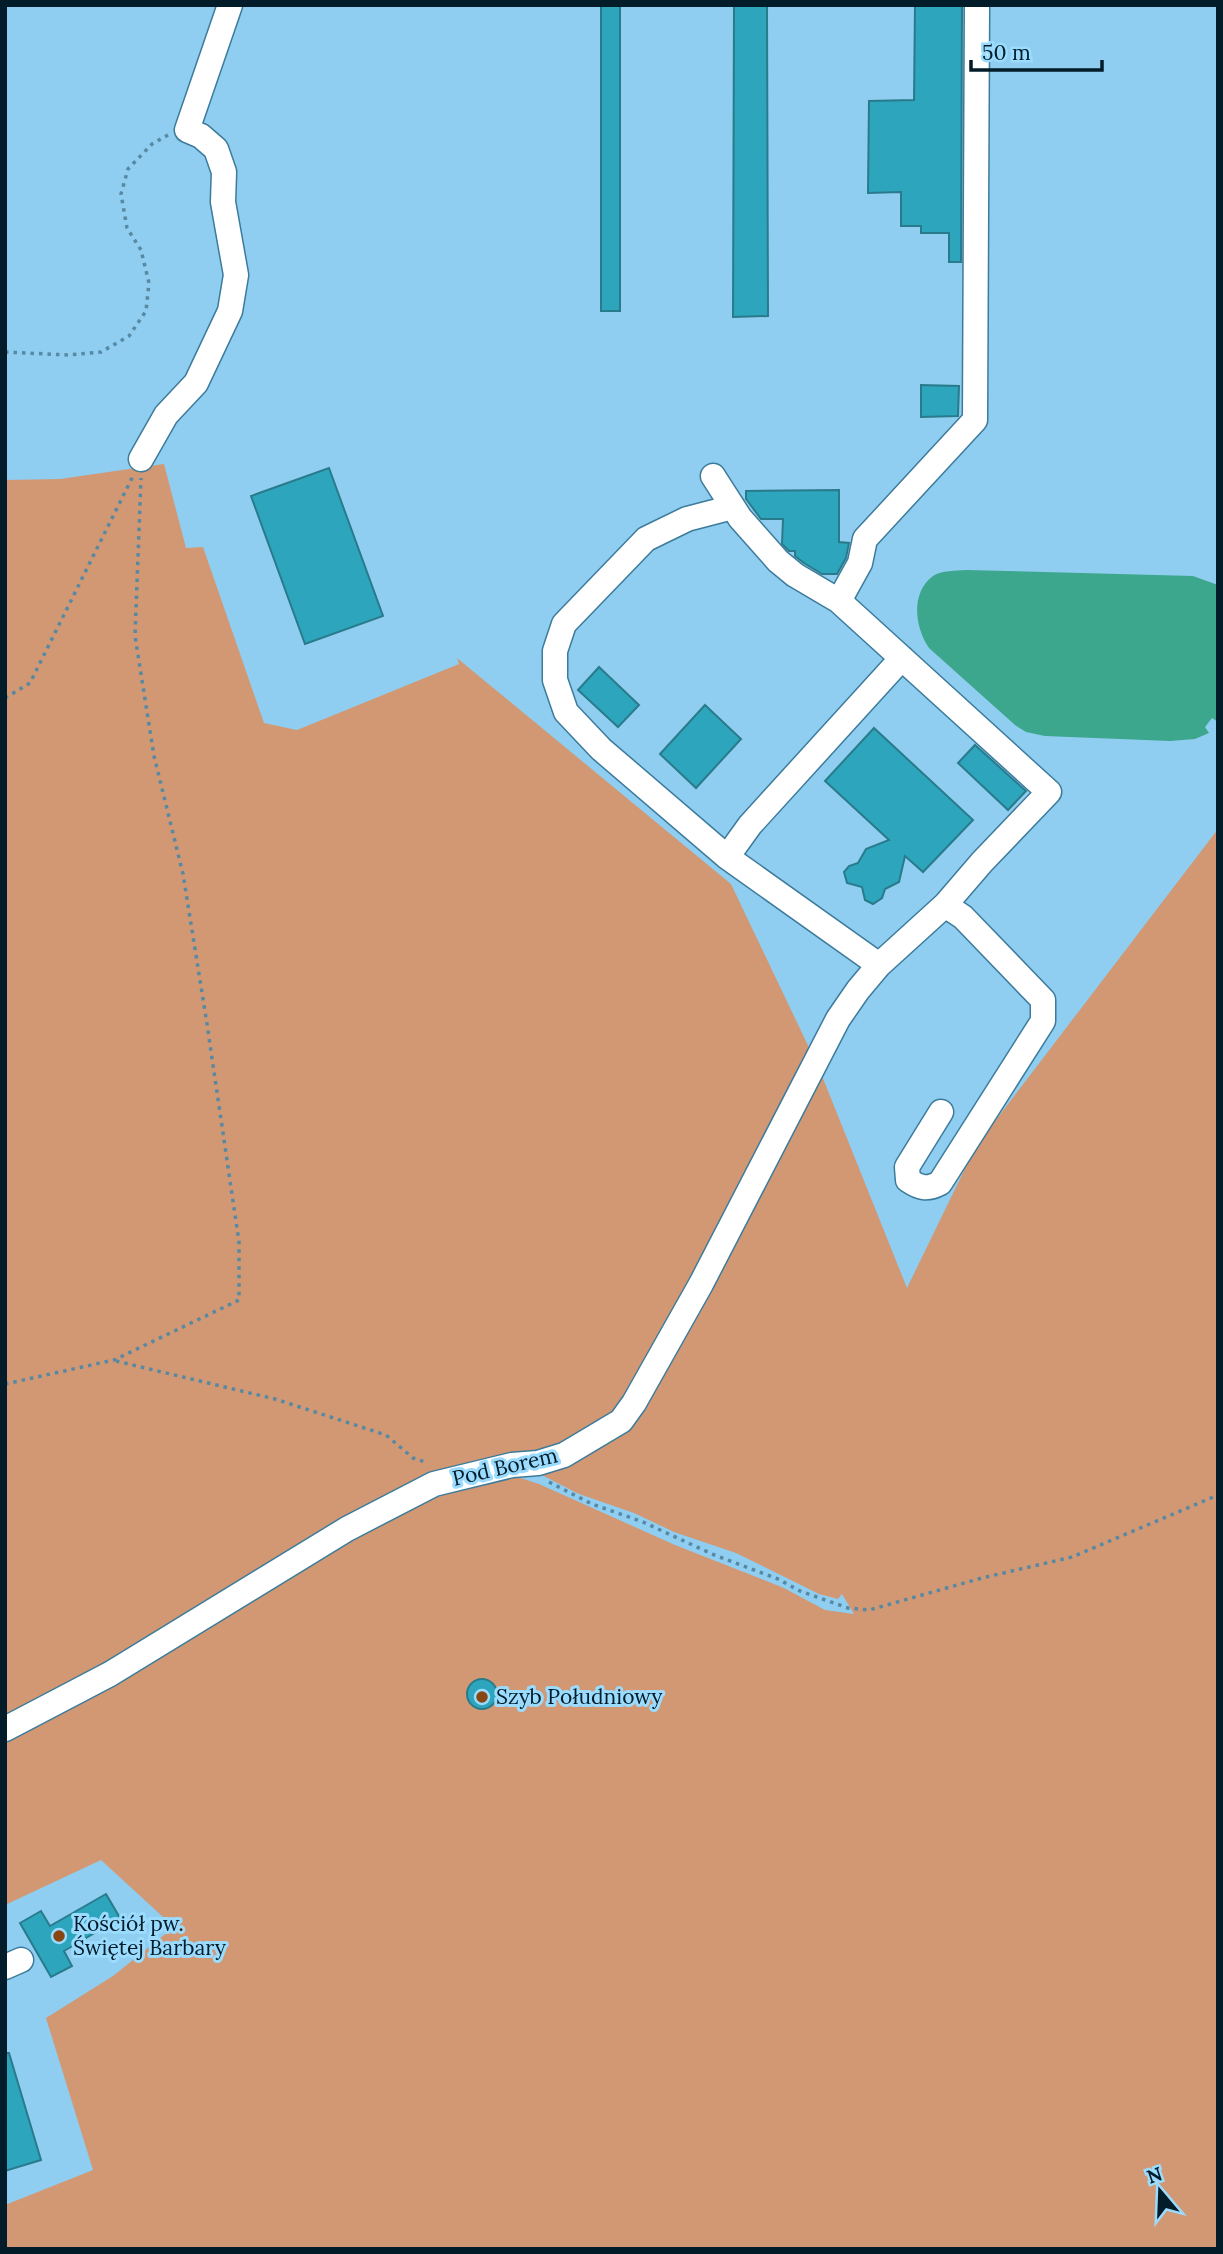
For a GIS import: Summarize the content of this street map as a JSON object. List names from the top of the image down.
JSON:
{
  "streets": {
    "street": ["Pod Borem"]
  },
  "places": ["Szyb Południowy", "Kościół pw. Świętej Barbary"],
  "scale_bar": "50 m",
  "north": "top"
}
